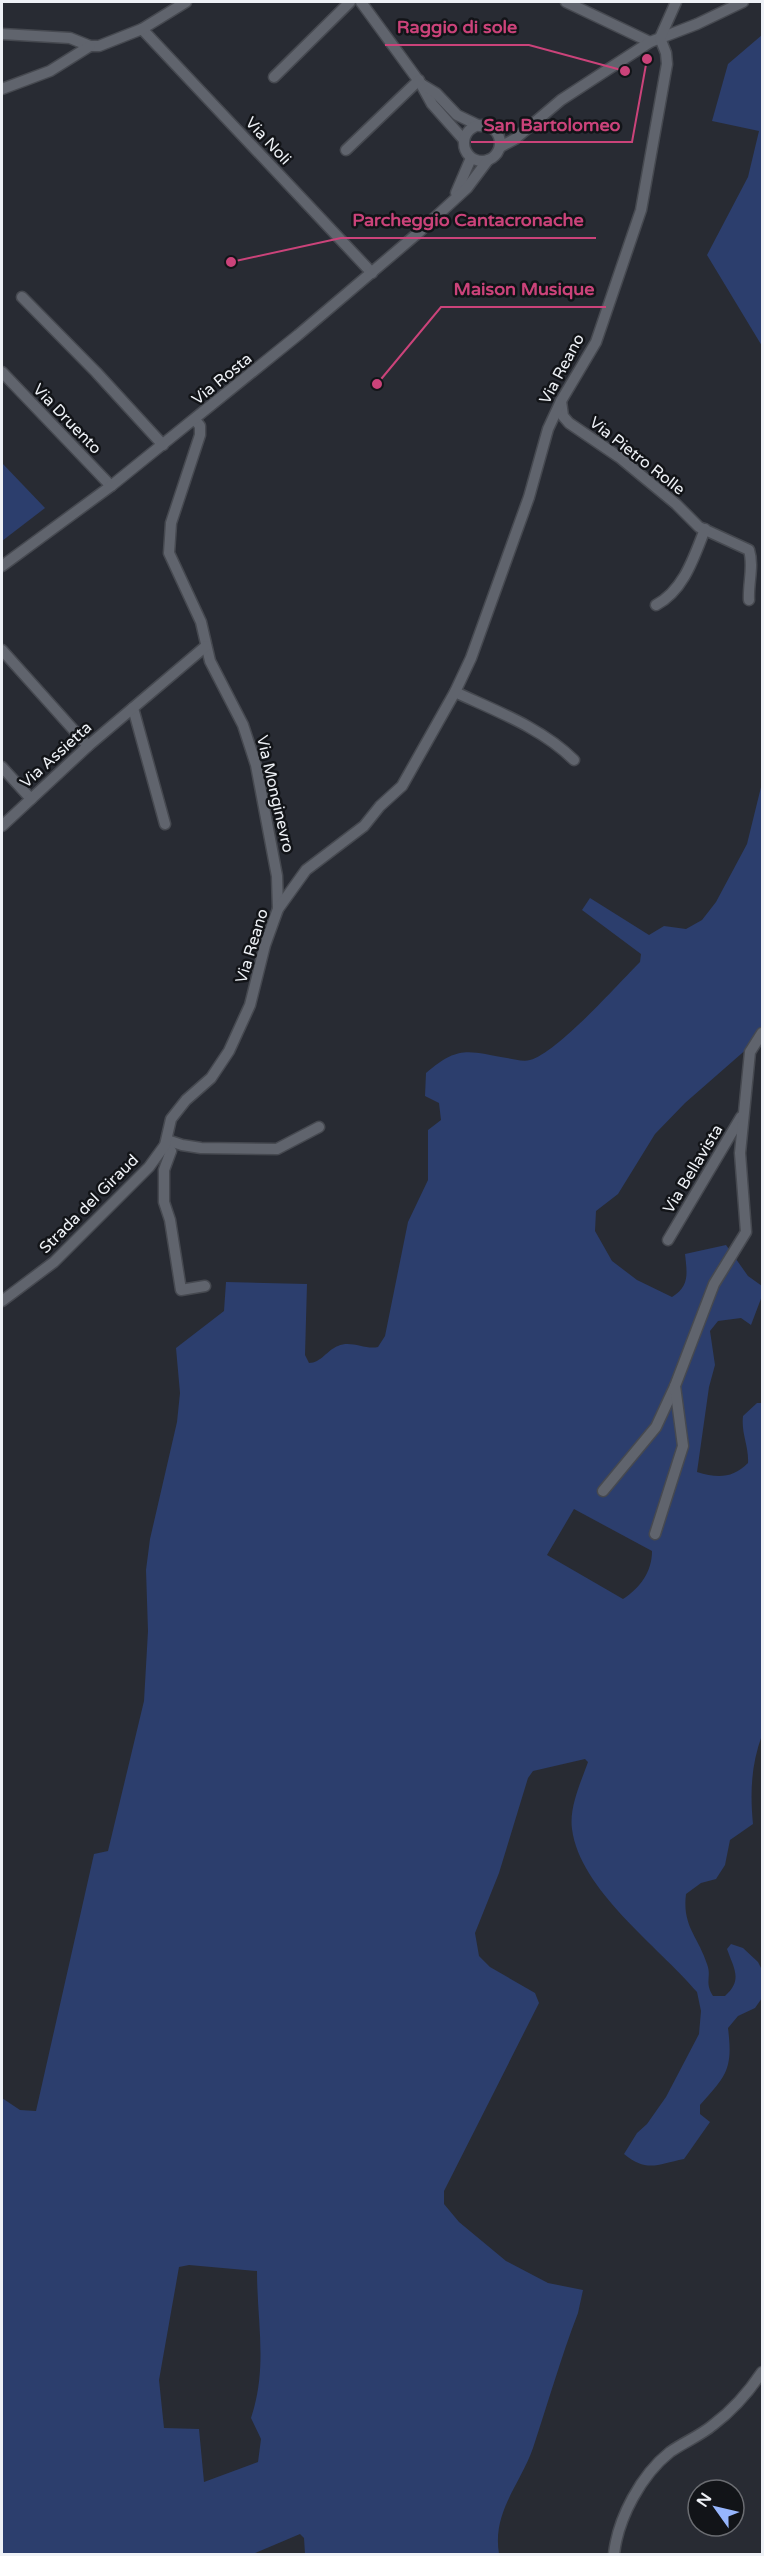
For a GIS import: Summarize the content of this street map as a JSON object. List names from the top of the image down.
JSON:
{
  "streets": {
    "street": [
      "Via Noli",
      "Via Reano",
      "Via Rosta",
      "Via Druento",
      "Via Pietro Rolle",
      "Via Assietta",
      "Via Monginevro",
      "Via Bellavista",
      "Strada del Giraud"
    ]
  },
  "crossings": [
    ["Via Noli", "Via Rosta"],
    ["Via Reano", "Via Pietro Rolle"],
    ["Via Reano", "Via Monginevro"],
    ["Via Reano", "Strada del Giraud"],
    ["Via Rosta", "Via Druento"],
    ["Via Rosta", "Via Monginevro"],
    ["Via Assietta", "Via Monginevro"]
  ],
  "places": [
    "San Bartolomeo",
    "Raggio di sole",
    "Parcheggio Cantacronache",
    "Maison Musique"
  ],
  "north": "top left"
}
